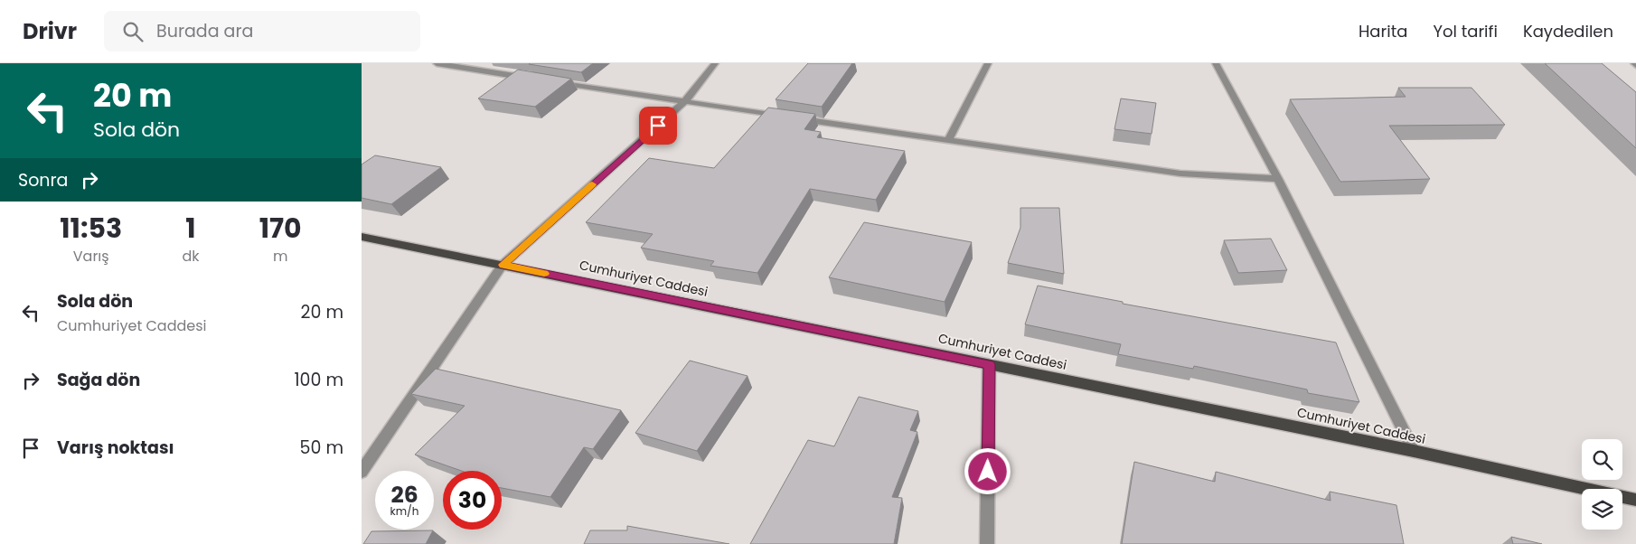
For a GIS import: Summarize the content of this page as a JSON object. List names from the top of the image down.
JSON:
{
  "streets": {
    "main road": ["Cumhuriyet Caddesi"]
  },
  "page": {
    "header": "Drivr",
    "search": "Burada ara",
    "nav": ["Harita", "Yol tarifi", "Kaydedilen"],
    "turn": ["20 m", "Sola dön"],
    "then": "Sonra",
    "eta": [
      "11:53",
      "Varış",
      "1",
      "dk",
      "170",
      "m"
    ],
    "list": [
      {
        "name": "Sola dön",
        "note": "Cumhuriyet Caddesi",
        "value": "20 m"
      },
      {
        "name": "Sağa dön",
        "value": "100 m"
      },
      {
        "name": "Varış noktası",
        "value": "50 m"
      }
    ],
    "speed": "26 km/h",
    "limit": "30"
  }
}
